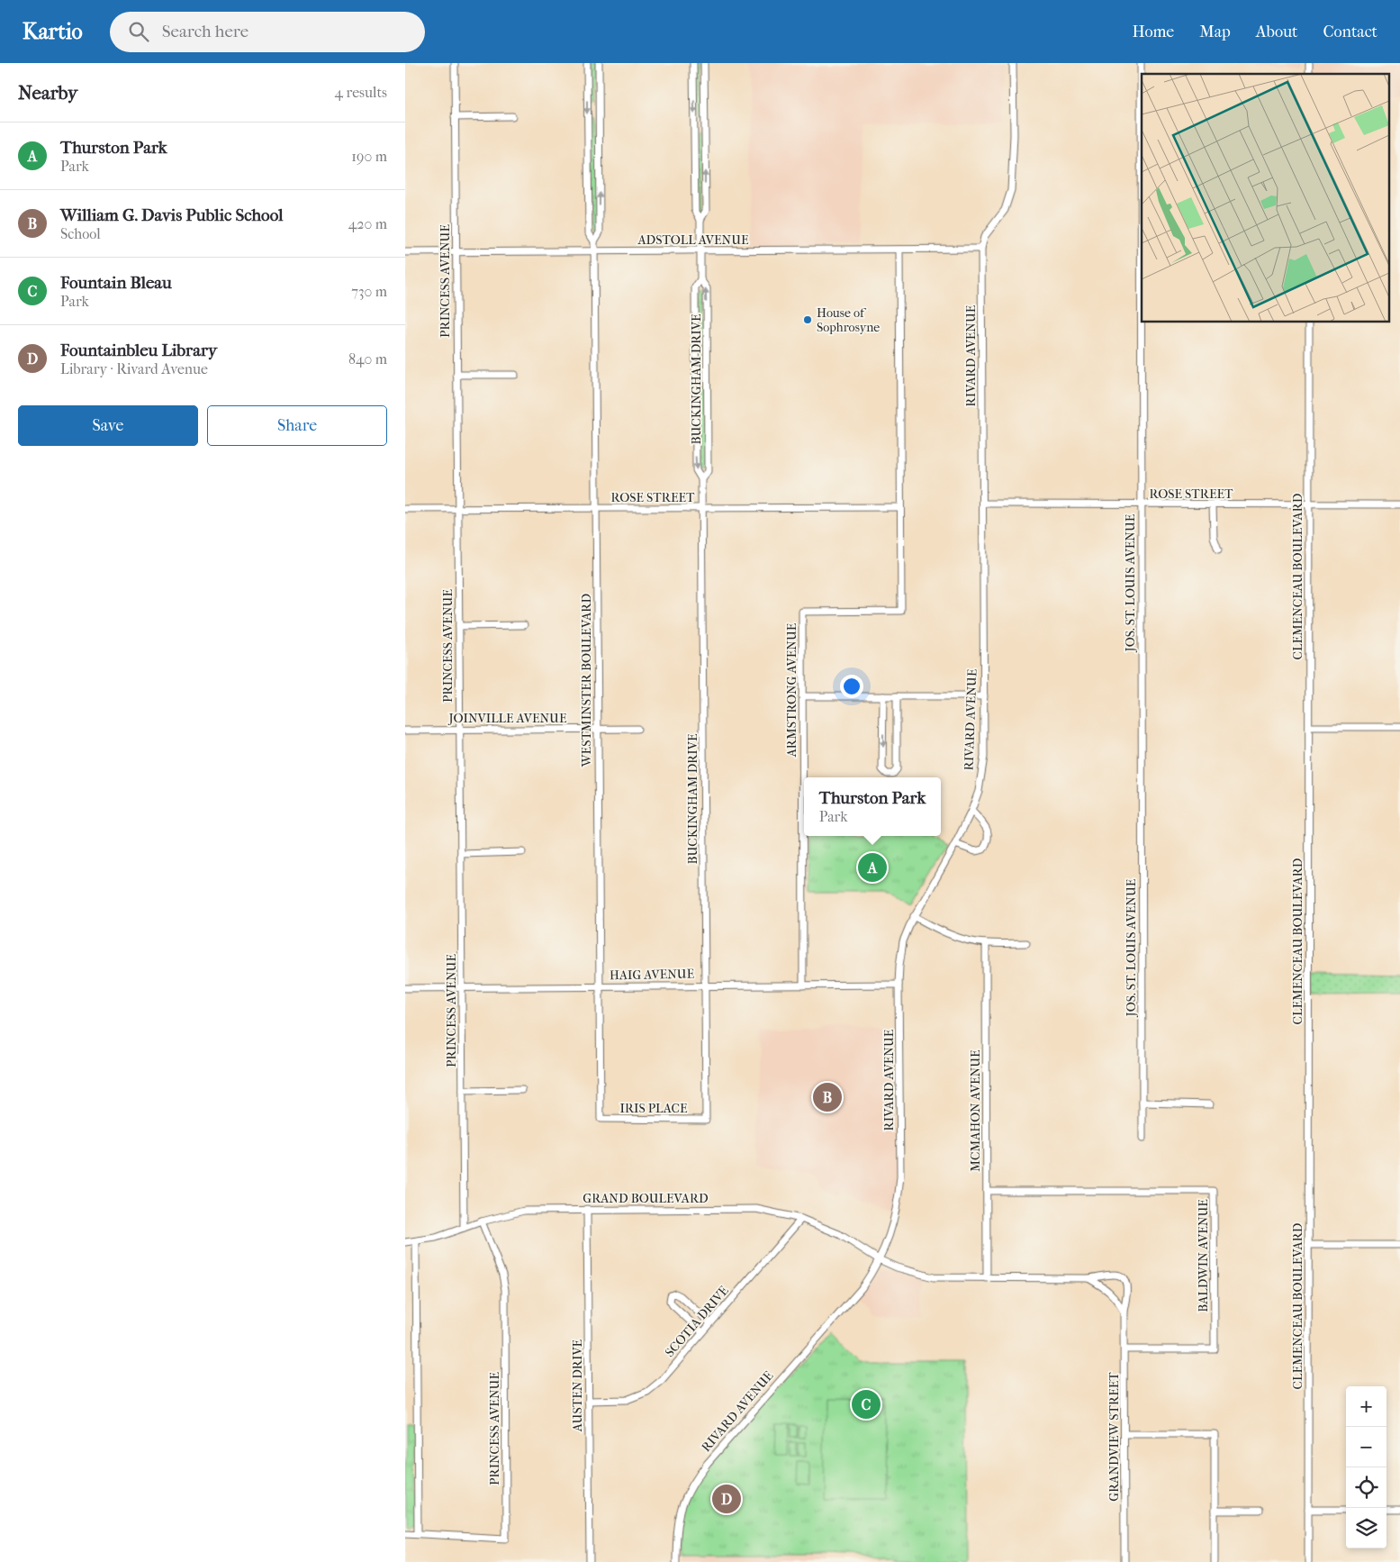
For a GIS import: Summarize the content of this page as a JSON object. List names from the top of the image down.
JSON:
{
  "streets": {
    "street": [
      "ADSTOLL AVENUE",
      "PRINCESS AVENUE",
      "RIVARD AVENUE",
      "BUCKINGHAM DRIVE",
      "ROSE STREET",
      "CLEMENCEAU BOULEVARD",
      "JOS. ST. LOUIS AVENUE",
      "WESTMINSTER BOULEVARD",
      "ARMSTRONG AVENUE",
      "JOINVILLE AVENUE",
      "HAIG AVENUE",
      "IRIS PLACE",
      "MCMAHON AVENUE",
      "GRAND BOULEVARD",
      "BALDWIN AVENUE",
      "SCOTIA DRIVE",
      "AUSTEN DRIVE",
      "GRANDVIEW STREET"
    ]
  },
  "crossings": [
    ["ADSTOLL AVENUE", "PRINCESS AVENUE"],
    ["ADSTOLL AVENUE", "RIVARD AVENUE"],
    ["ADSTOLL AVENUE", "BUCKINGHAM DRIVE"],
    ["ADSTOLL AVENUE", "WESTMINSTER BOULEVARD"],
    ["ADSTOLL AVENUE", "ARMSTRONG AVENUE"],
    ["PRINCESS AVENUE", "ROSE STREET"],
    ["PRINCESS AVENUE", "JOINVILLE AVENUE"],
    ["PRINCESS AVENUE", "HAIG AVENUE"],
    ["PRINCESS AVENUE", "GRAND BOULEVARD"],
    ["RIVARD AVENUE", "ROSE STREET"],
    ["RIVARD AVENUE", "HAIG AVENUE"],
    ["RIVARD AVENUE", "GRAND BOULEVARD"],
    ["RIVARD AVENUE", "GRANDVIEW STREET"],
    ["BUCKINGHAM DRIVE", "ROSE STREET"],
    ["BUCKINGHAM DRIVE", "HAIG AVENUE"],
    ["BUCKINGHAM DRIVE", "IRIS PLACE"],
    ["ROSE STREET", "CLEMENCEAU BOULEVARD"],
    ["ROSE STREET", "JOS. ST. LOUIS AVENUE"],
    ["ROSE STREET", "WESTMINSTER BOULEVARD"],
    ["ROSE STREET", "ARMSTRONG AVENUE"],
    ["WESTMINSTER BOULEVARD", "JOINVILLE AVENUE"],
    ["WESTMINSTER BOULEVARD", "HAIG AVENUE"],
    ["WESTMINSTER BOULEVARD", "IRIS PLACE"],
    ["ARMSTRONG AVENUE", "HAIG AVENUE"],
    ["MCMAHON AVENUE", "BALDWIN AVENUE"],
    ["MCMAHON AVENUE", "GRANDVIEW STREET"],
    ["GRAND BOULEVARD", "SCOTIA DRIVE"],
    ["GRAND BOULEVARD", "AUSTEN DRIVE"],
    ["GRAND BOULEVARD", "GRANDVIEW STREET"],
    ["BALDWIN AVENUE", "GRANDVIEW STREET"],
    ["SCOTIA DRIVE", "AUSTEN DRIVE"]
  ],
  "places": ["House of Sophrosyne"],
  "page": {
    "header": "Kartio",
    "search": "Search here",
    "nav": [
      "Home",
      "Map",
      "About",
      "Contact"
    ],
    "heading": ["Nearby", "4 results"],
    "list": [
      {
        "mark": "A",
        "name": "Thurston Park",
        "note": "Park",
        "value": "190 m"
      },
      {
        "mark": "B",
        "name": "William G. Davis Public School",
        "note": "School",
        "value": "420 m"
      },
      {
        "mark": "C",
        "name": "Fountain Bleau",
        "note": "Park",
        "value": "730 m"
      },
      {
        "mark": "D",
        "name": "Fountainbleu Library",
        "note": "Library · Rivard Avenue",
        "value": "840 m"
      }
    ],
    "buttons": ["Save", "Share"],
    "popup": ["Thurston Park", "Park"],
    "pins": [
      "A",
      "B",
      "C",
      "D"
    ],
    "map_buttons": ["+", "−"]
  }
}
